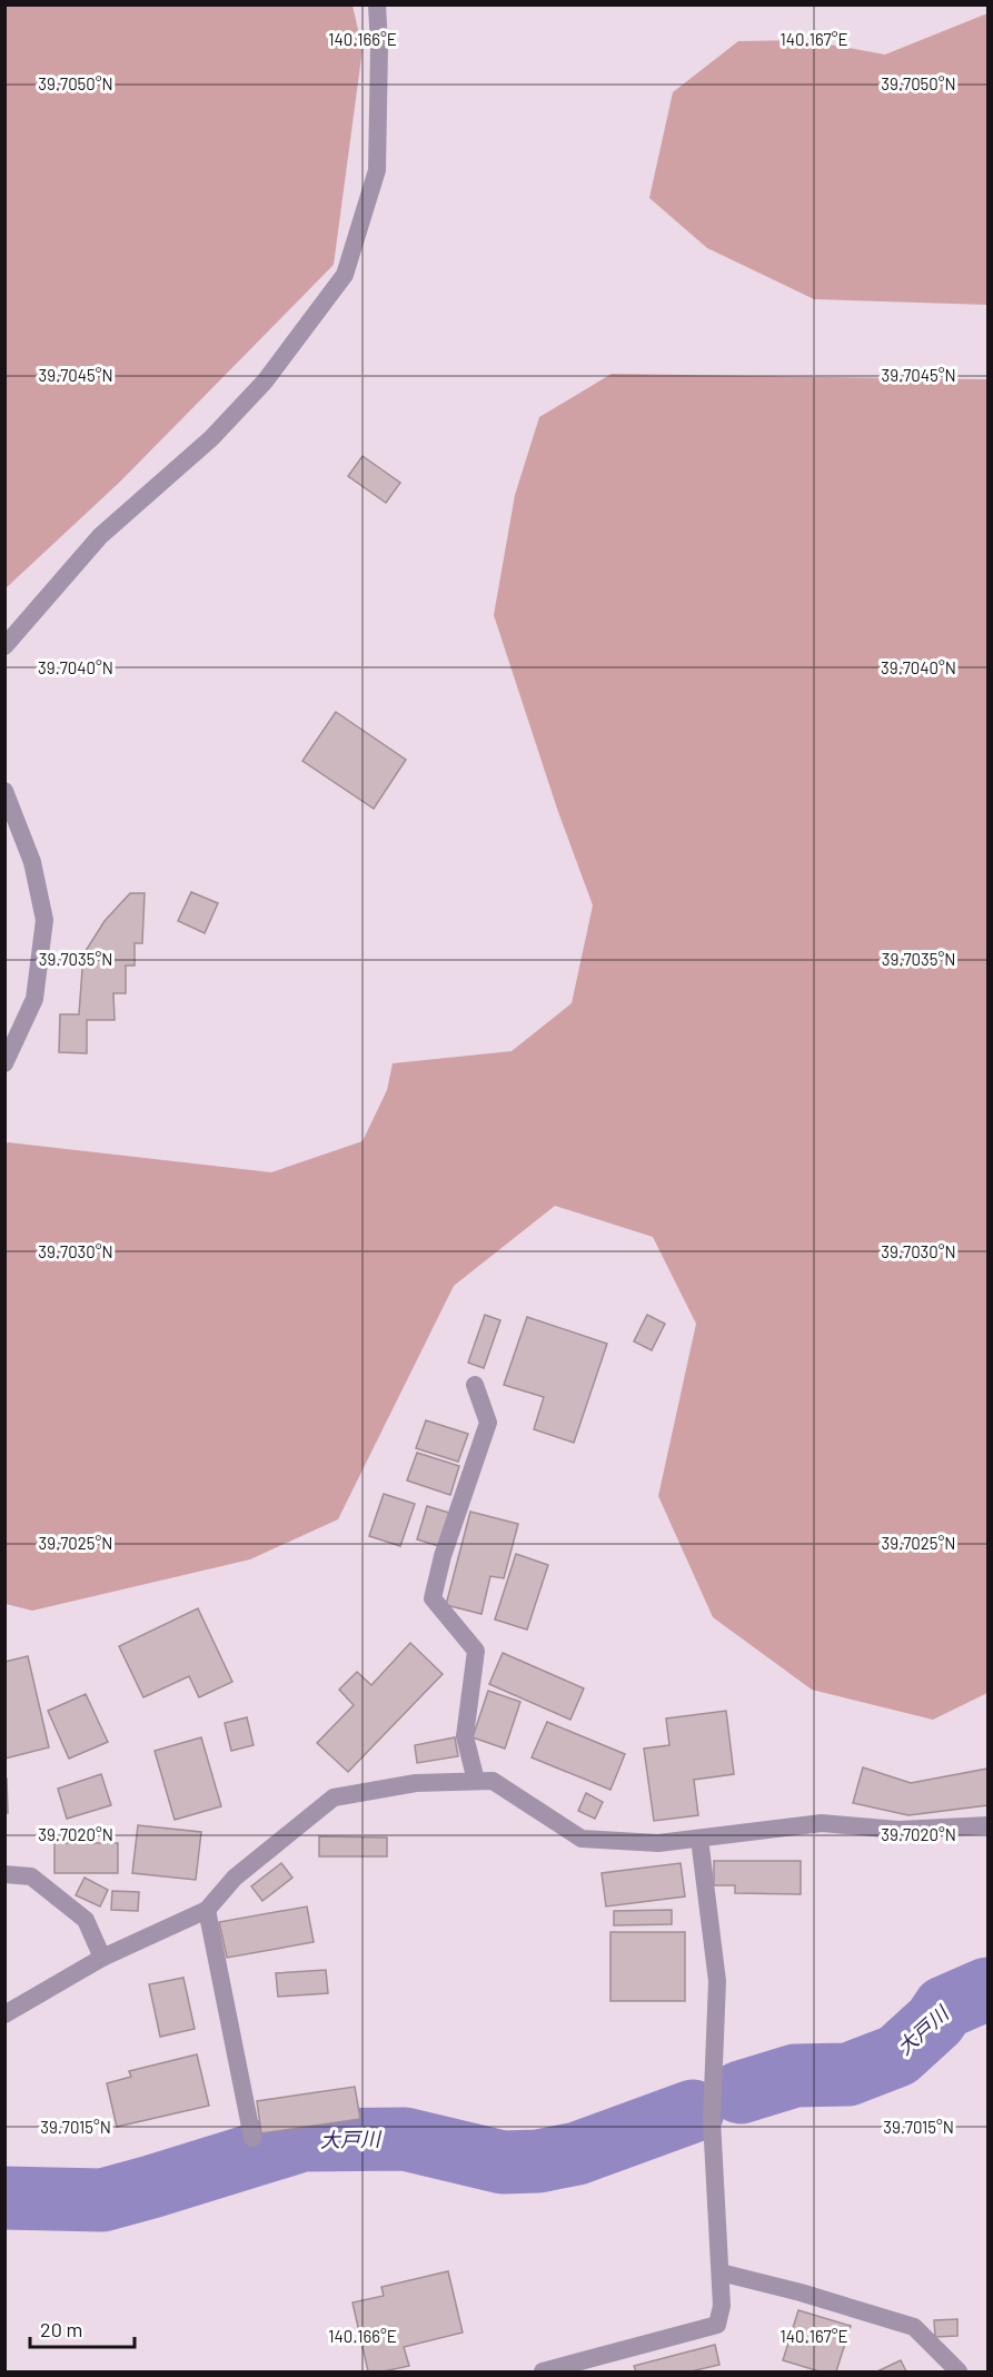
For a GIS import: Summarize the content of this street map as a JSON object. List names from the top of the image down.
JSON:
{
  "water": ["大戸川"],
  "scale_bar": "20 m",
  "coordinates": [
    "140.166°E",
    "140.167°E",
    "39.7050°N",
    "39.7045°N",
    "39.7040°N",
    "39.7035°N",
    "39.7030°N",
    "39.7025°N",
    "39.7020°N",
    "39.7015°N"
  ]
}
